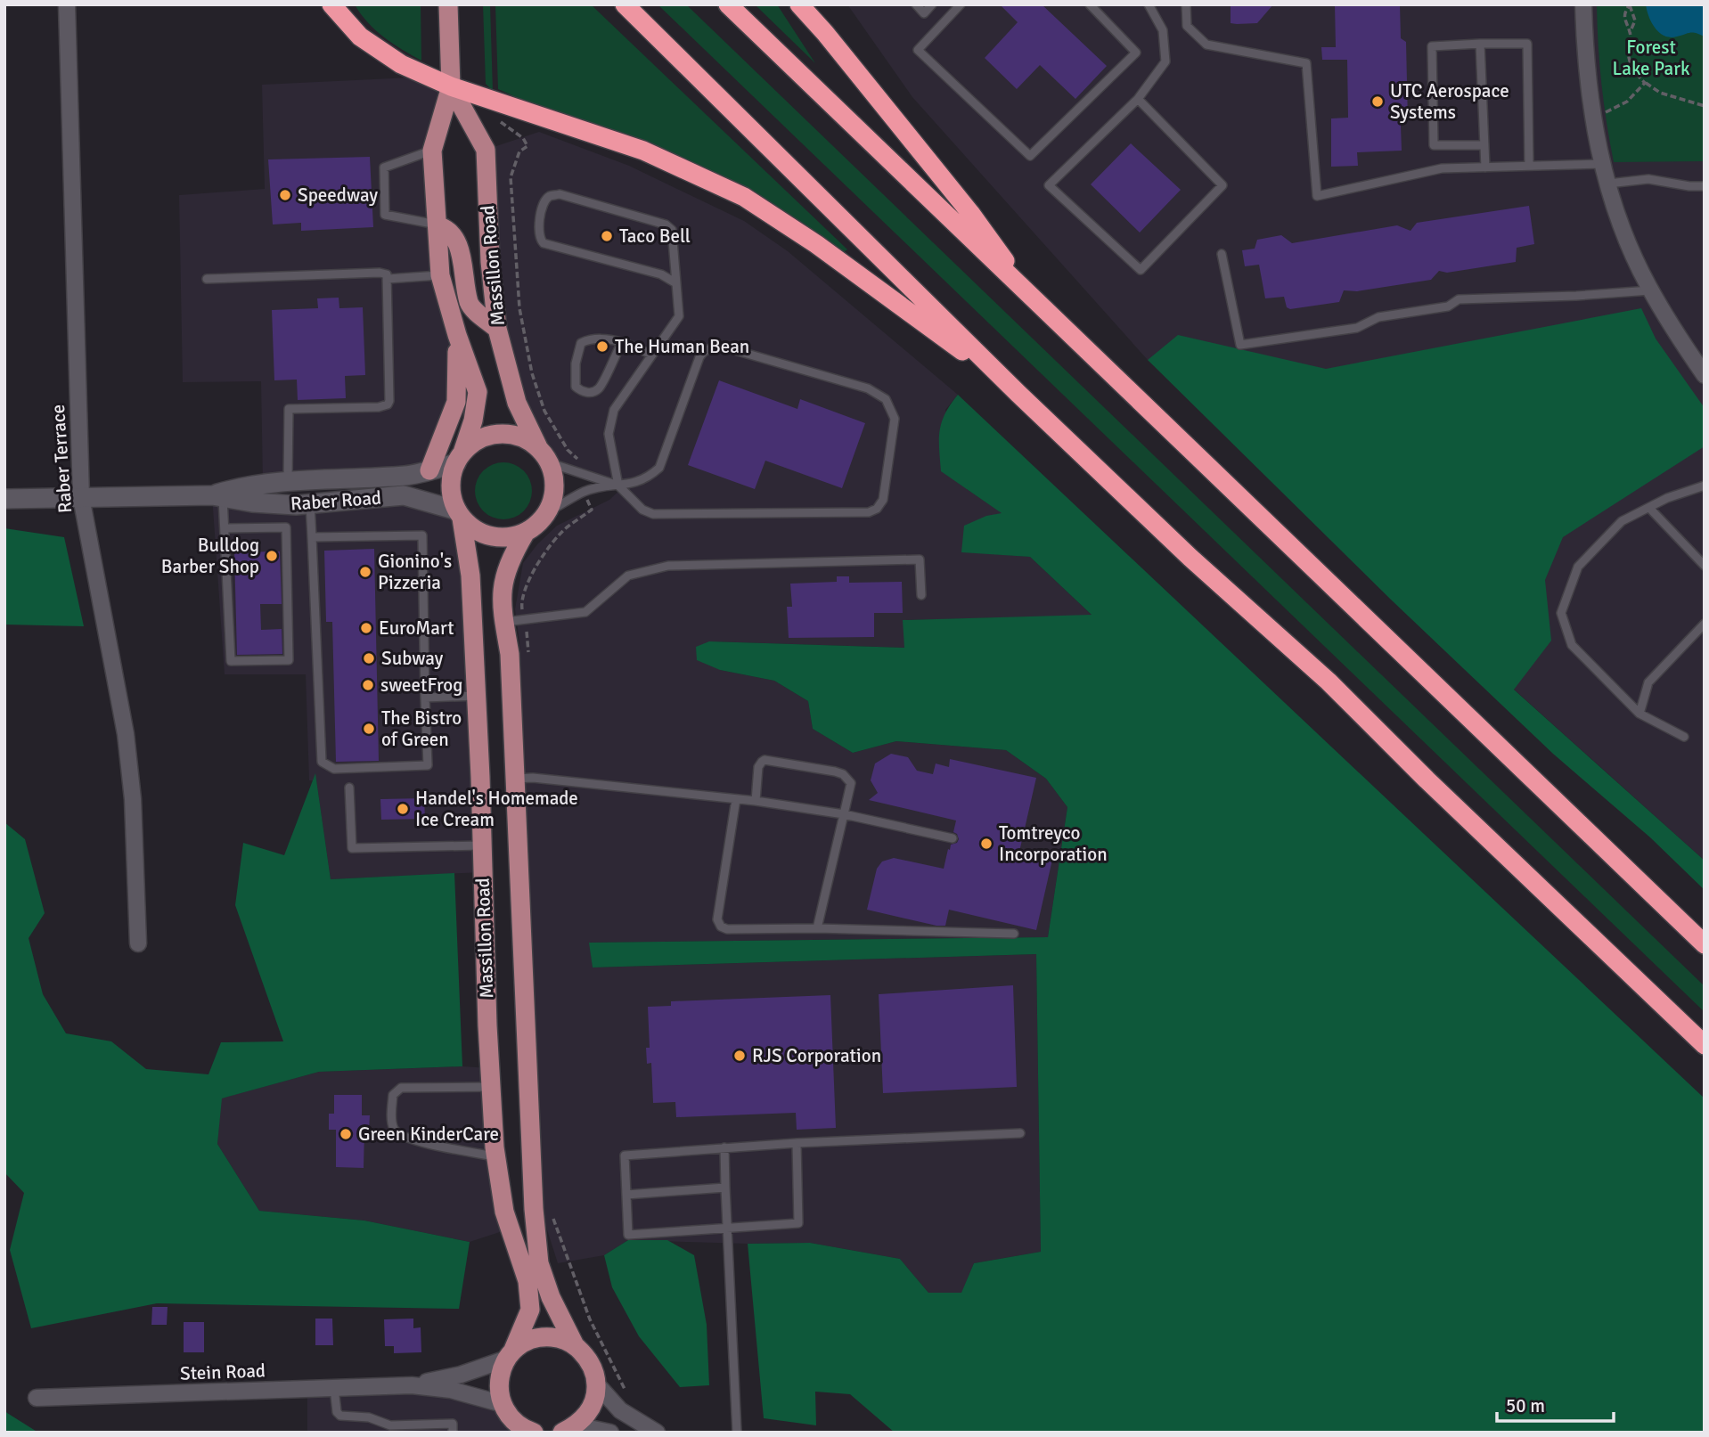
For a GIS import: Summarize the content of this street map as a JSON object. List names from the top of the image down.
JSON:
{
  "streets": {
    "main road": ["Massillon Road"],
    "street": ["Raber Terrace", "Raber Road", "Stein Road"]
  },
  "crossings": [
    ["Massillon Road", "Raber Road"],
    ["Massillon Road", "Stein Road"],
    ["Raber Terrace", "Raber Road"]
  ],
  "parks": ["Forest Lake Park"],
  "places": [
    "UTC Aerospace Systems",
    "Speedway",
    "Taco Bell",
    "The Human Bean",
    "Bulldog Barber Shop",
    "Gionino's Pizzeria",
    "EuroMart",
    "Subway",
    "sweetFrog",
    "The Bistro of Green",
    "Handel's Homemade Ice Cream",
    "Tomtreyco Incorporation",
    "RJS Corporation",
    "Green KinderCare"
  ],
  "scale_bar": "50 m"
}
